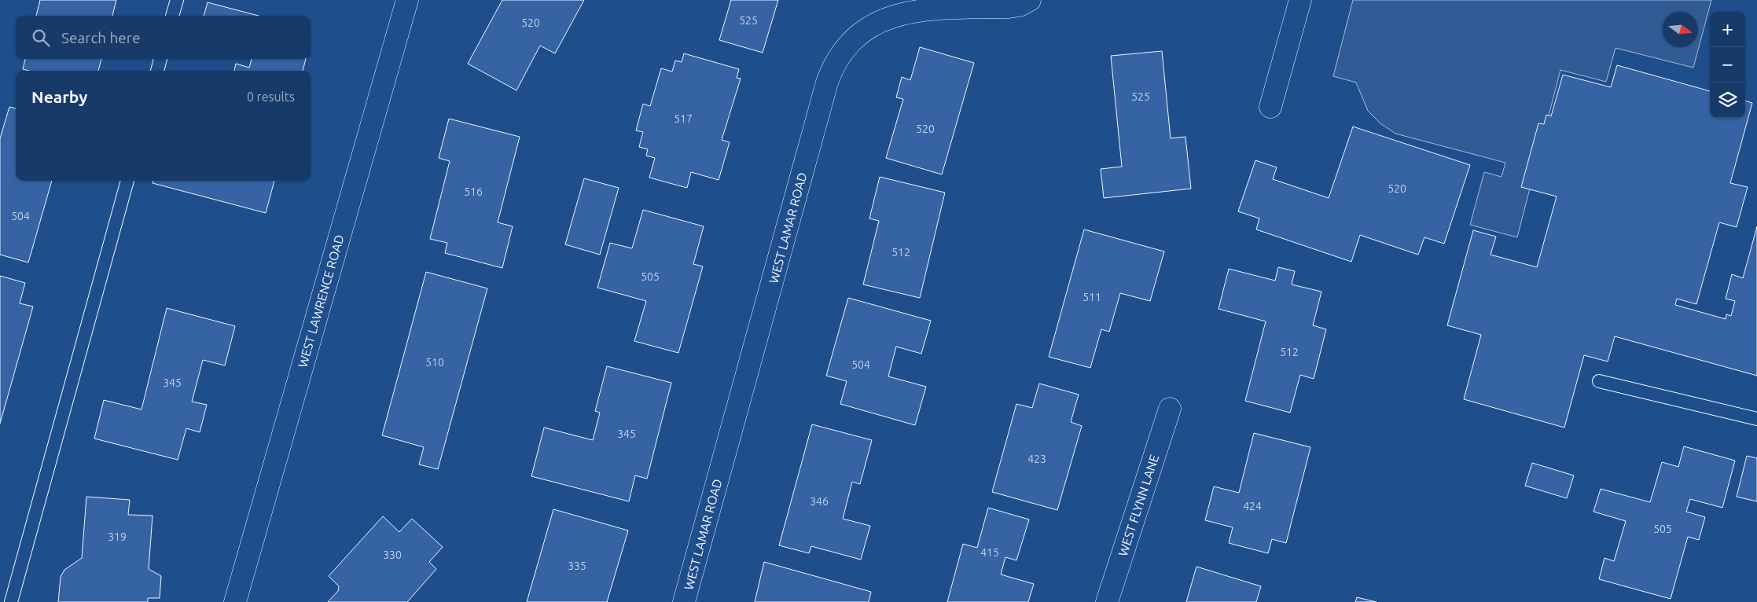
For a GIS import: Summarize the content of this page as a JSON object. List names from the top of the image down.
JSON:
{
  "streets": {
    "street": ["WEST LAMAR ROAD", "WEST LAWRENCE ROAD", "WEST FLYNN LANE"]
  },
  "house_numbers": [
    "525",
    "520",
    "525",
    "517",
    "520",
    "520",
    "516",
    "504",
    "512",
    "505",
    "511",
    "512",
    "510",
    "504",
    "345",
    "345",
    "423",
    "346",
    "424",
    "505",
    "319",
    "415",
    "330",
    "335"
  ],
  "north": "right",
  "page": {
    "map_buttons": ["+", "−"],
    "search": "Search here",
    "heading": ["Nearby", "0 results"]
  }
}
